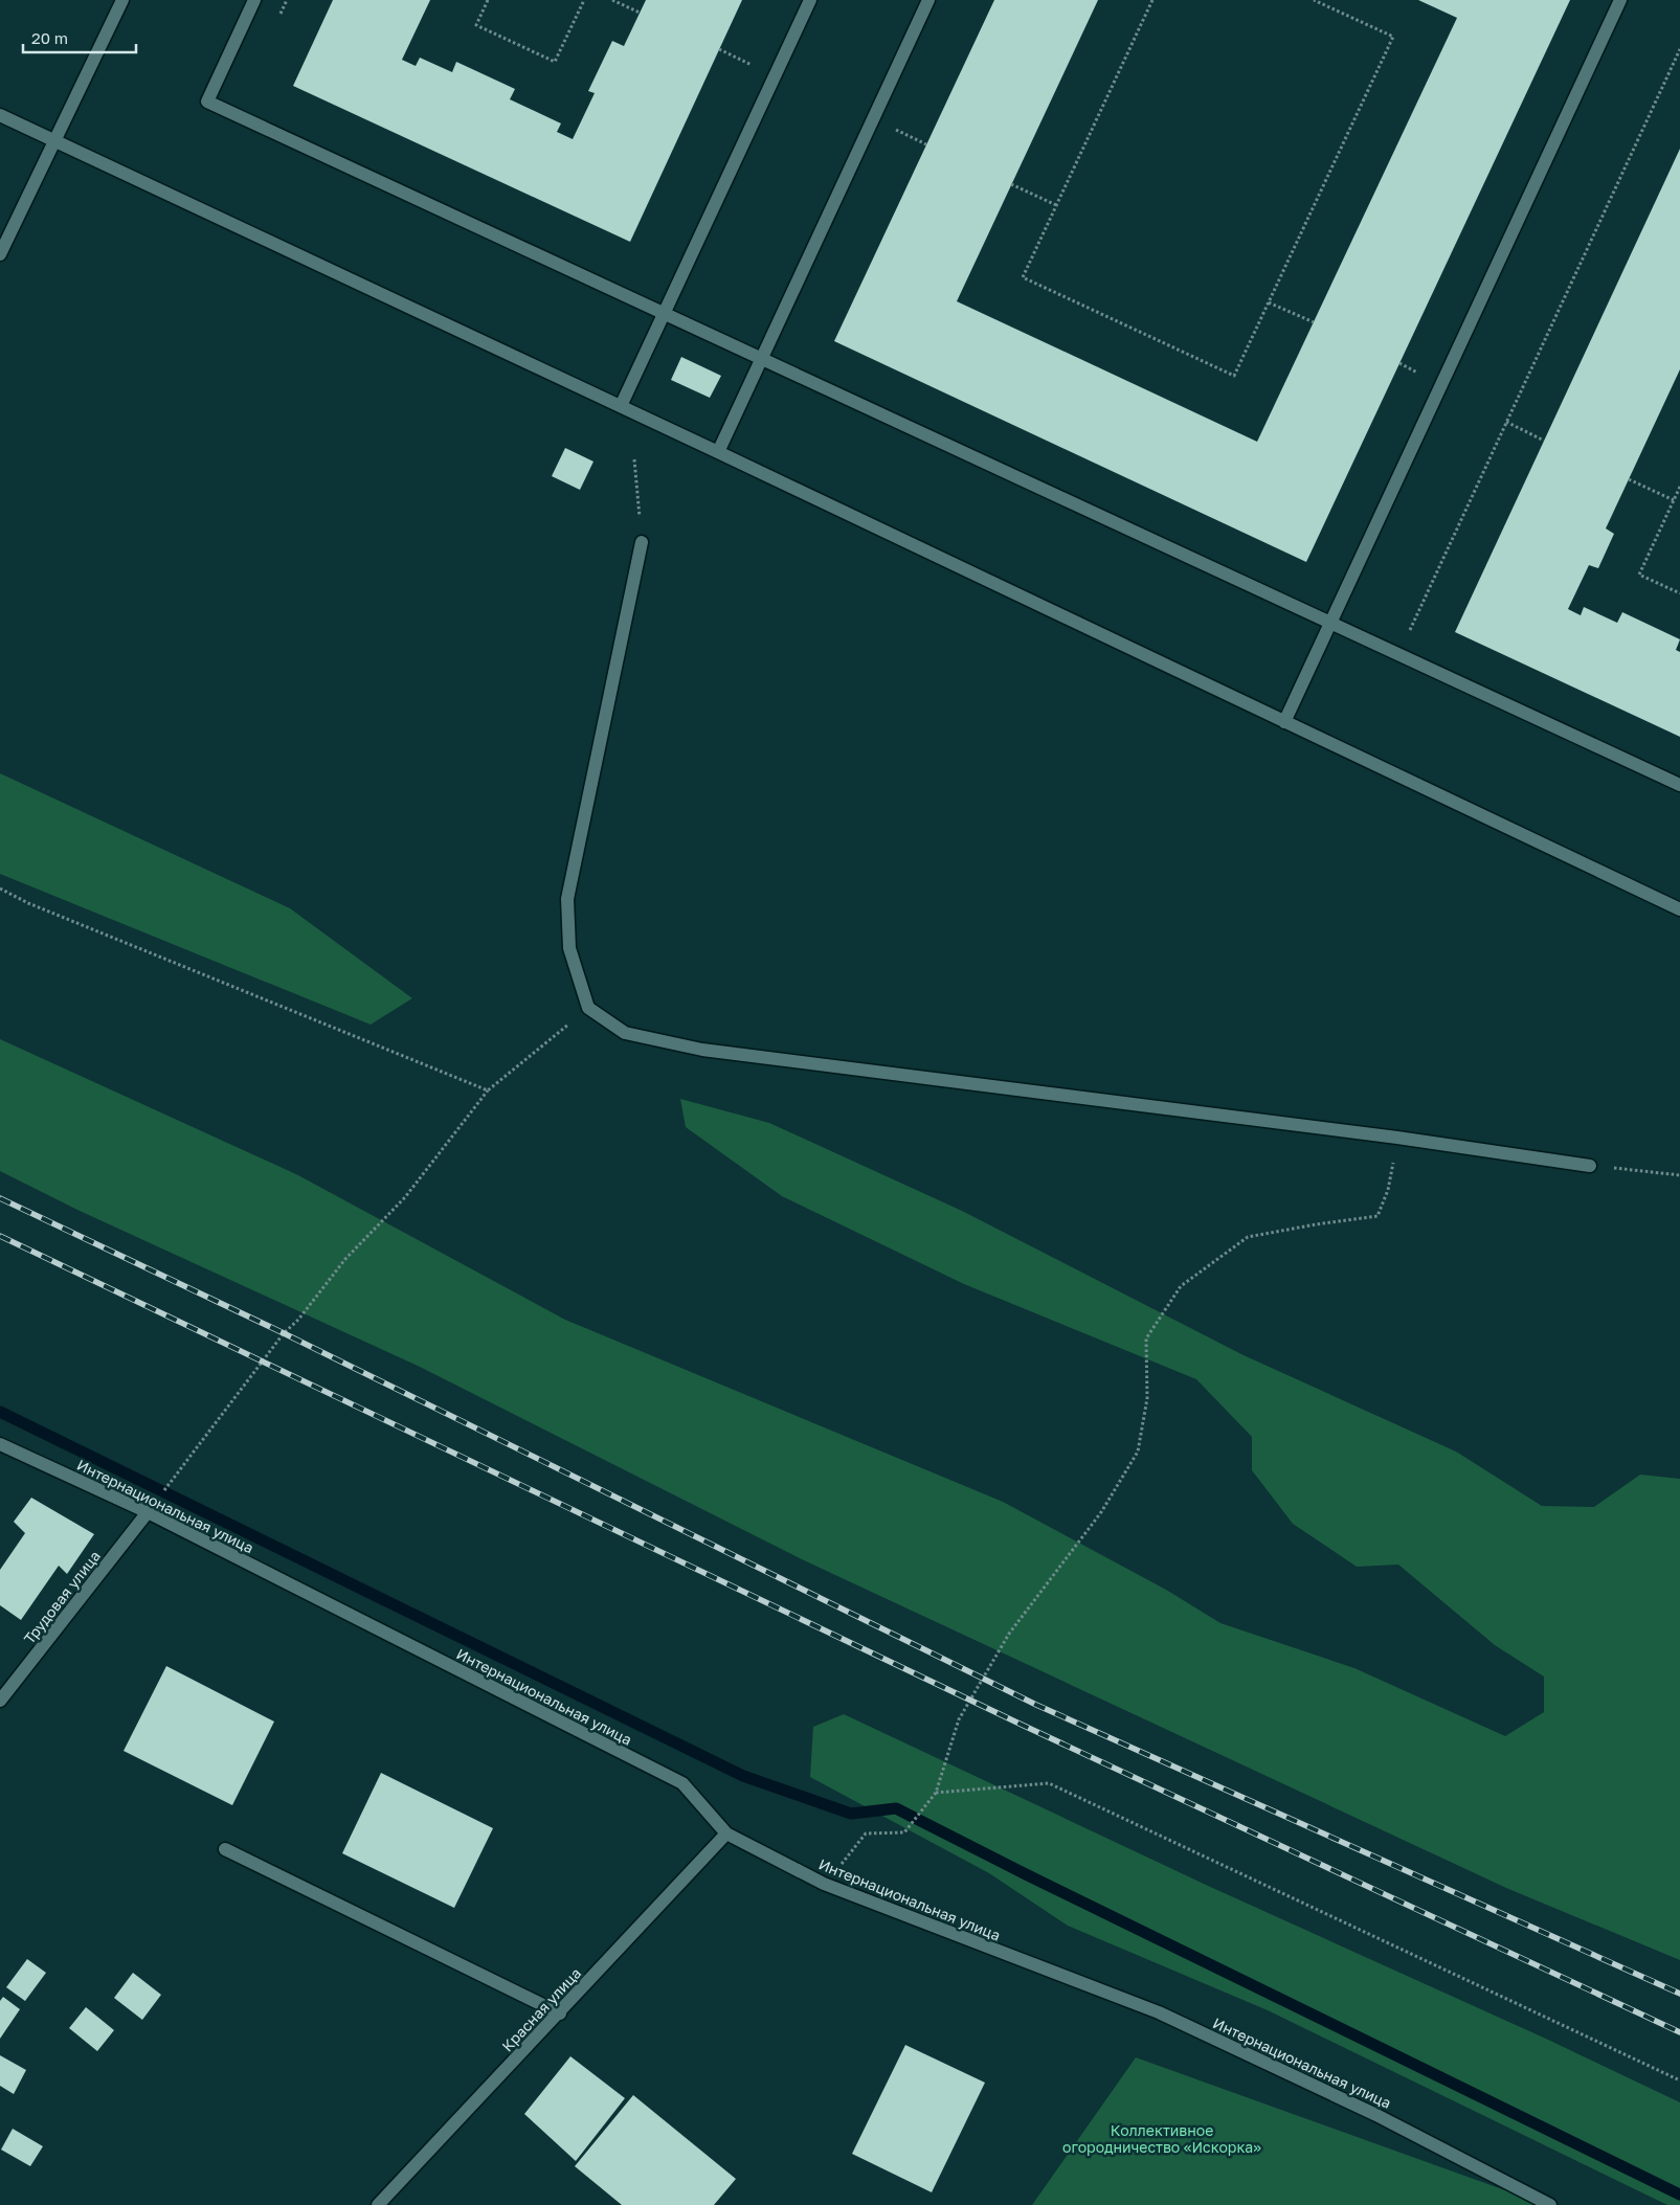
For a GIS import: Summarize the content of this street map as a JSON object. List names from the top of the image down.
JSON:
{
  "streets": {
    "street": ["Интернациональная улица", "Трудовая улица", "Красная улица"]
  },
  "crossings": [
    ["Интернациональная улица", "Трудовая улица"],
    ["Интернациональная улица", "Красная улица"]
  ],
  "parks": ["Коллективное огородничество «Искорка»"],
  "scale_bar": "20 m"
}
